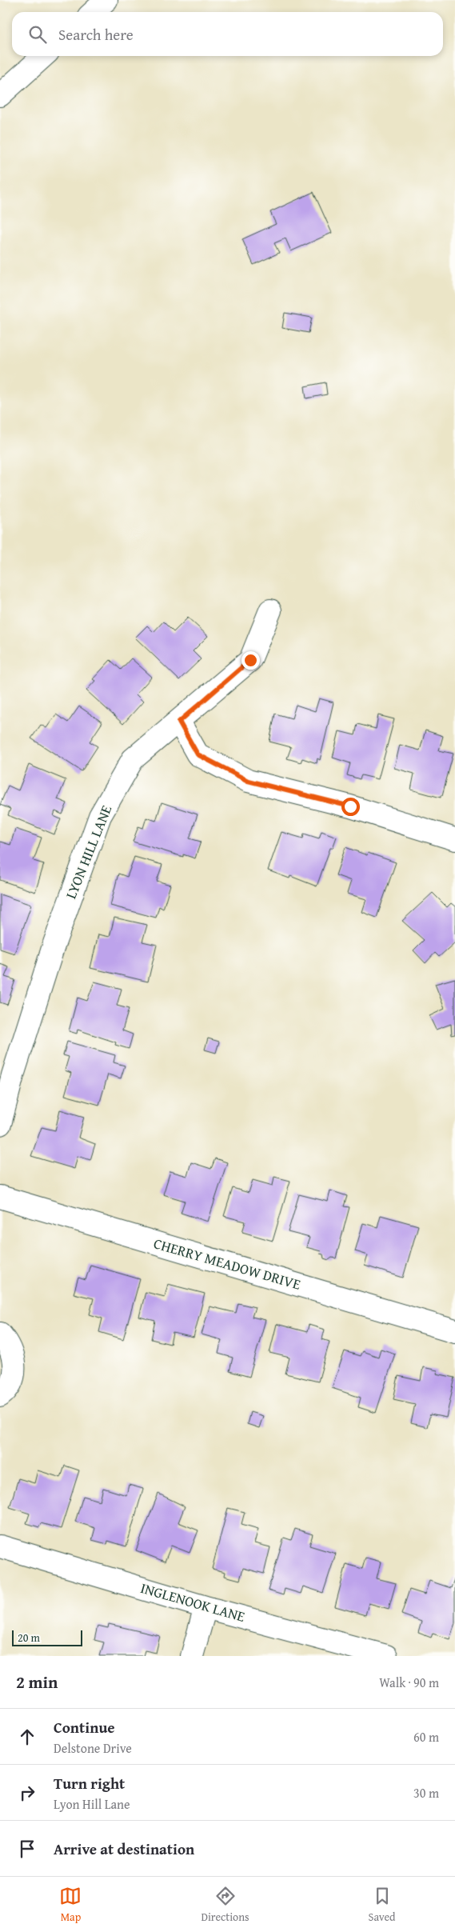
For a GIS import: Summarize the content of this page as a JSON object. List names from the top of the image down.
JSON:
{
  "streets": {
    "street": ["LYON HILL LANE", "CHERRY MEADOW DRIVE", "INGLENOOK LANE"]
  },
  "scale_bar": "20 m",
  "page": {
    "search": "Search here",
    "scale": "20 m",
    "heading": ["2 min", "Walk · 90 m"],
    "list": [
      ["Continue", "Delstone Drive", "60 m"],
      ["Turn right", "Lyon Hill Lane", "30 m"],
      "Arrive at destination"
    ],
    "nav": ["Map", "Directions", "Saved"]
  }
}
